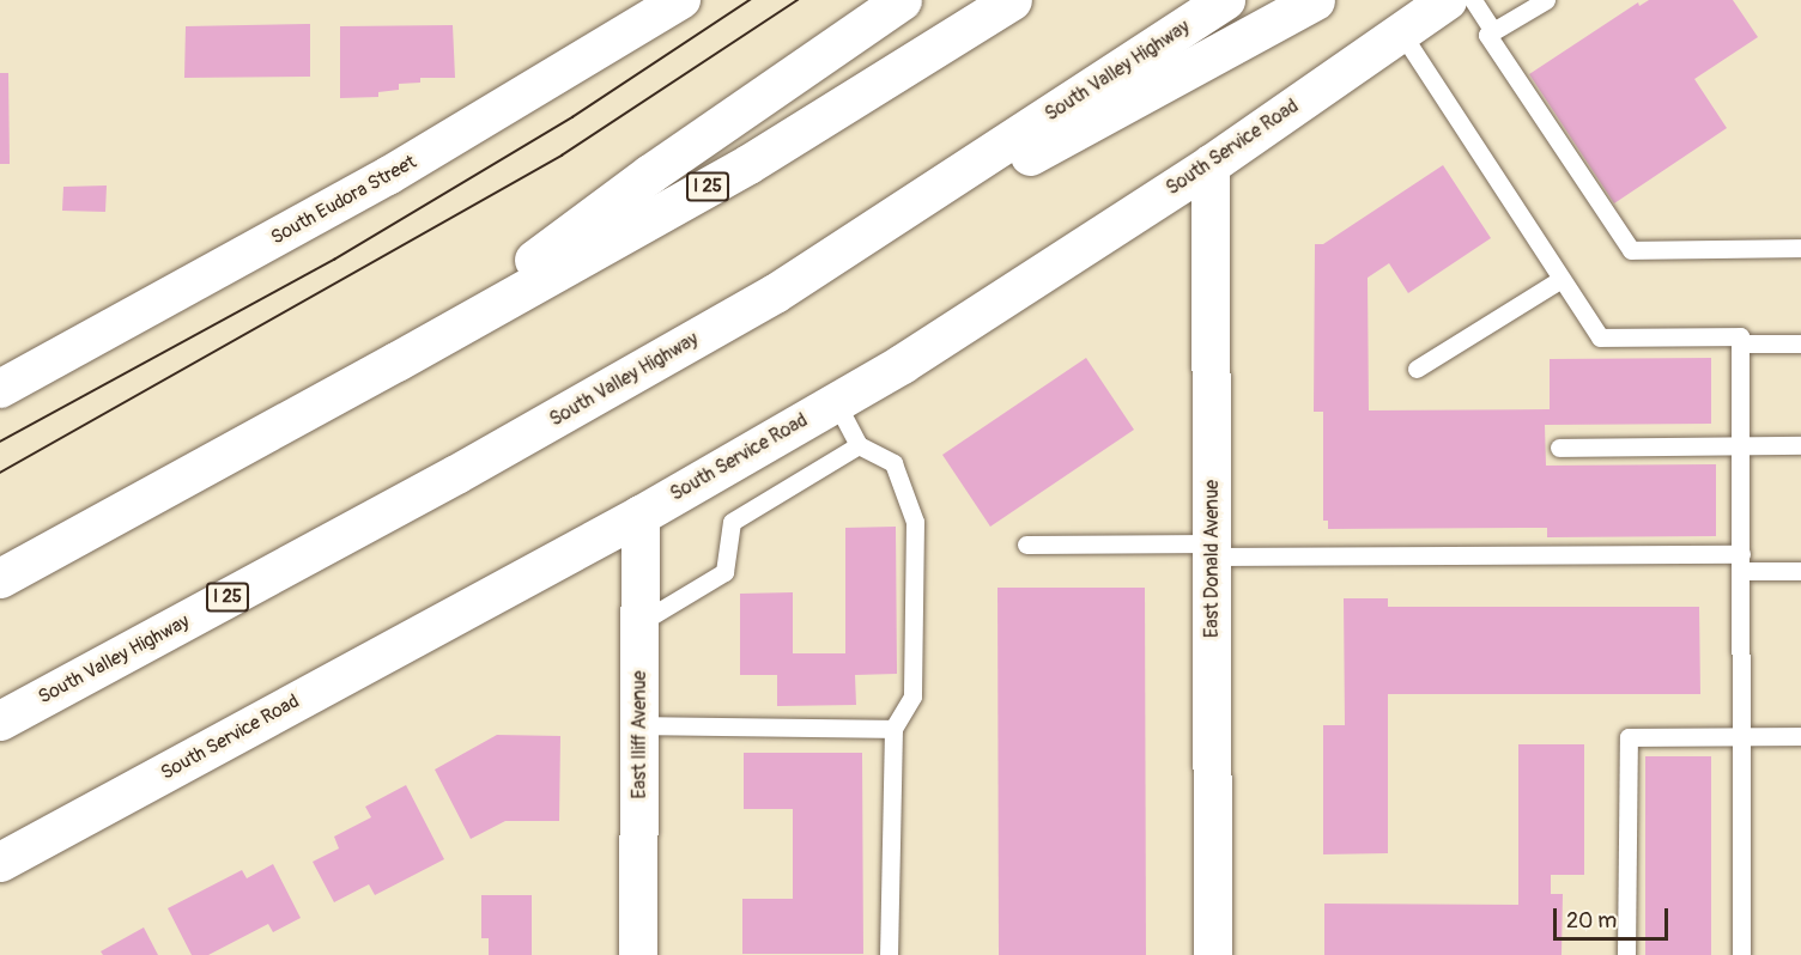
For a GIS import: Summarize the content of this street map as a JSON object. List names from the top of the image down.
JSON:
{
  "streets": {
    "main road": ["South Valley Highway", "South Service Road", "I 25"],
    "street": ["South Eudora Street", "East Donald Avenue", "East Iliff Avenue"]
  },
  "crossings": [
    ["South Service Road", "East Donald Avenue"],
    ["South Service Road", "East Iliff Avenue"]
  ],
  "scale_bar": "20 m"
}
